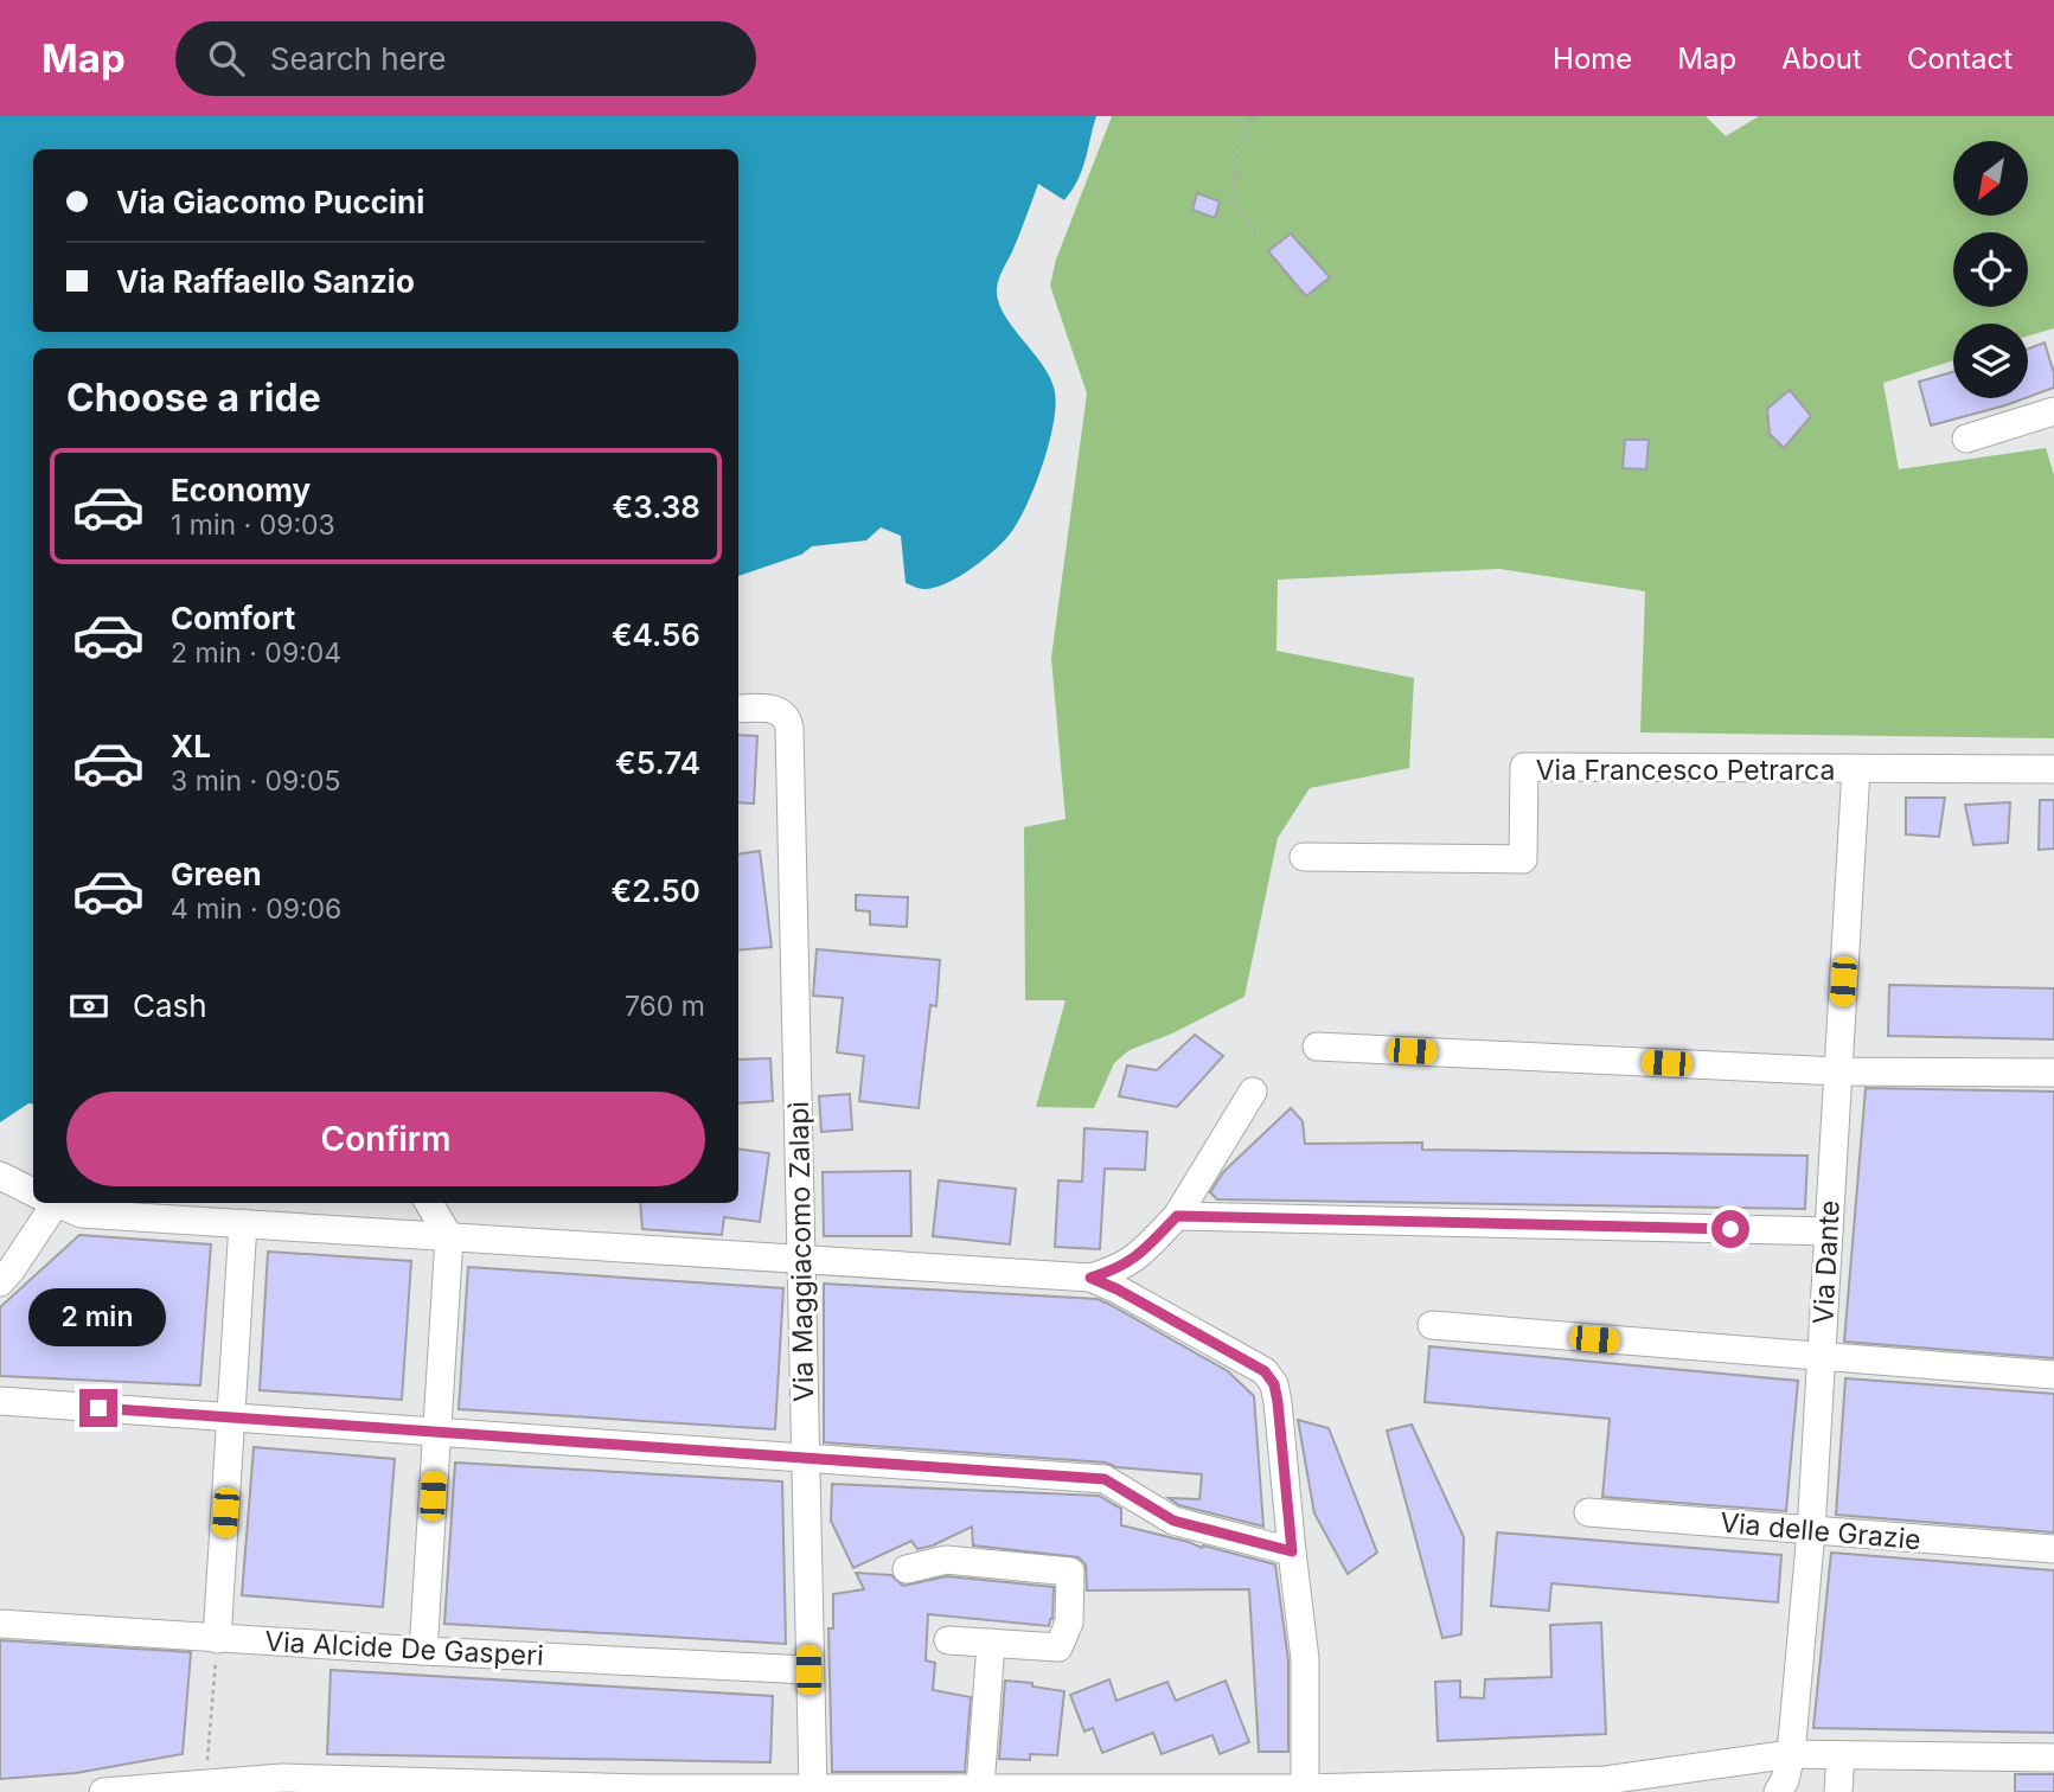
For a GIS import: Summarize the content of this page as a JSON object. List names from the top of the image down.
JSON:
{
  "streets": {
    "street": [
      "Via Francesco Petrarca",
      "Via Maggiacomo Zalapì",
      "Via Dante",
      "Via delle Grazie",
      "Via Alcide De Gasperi"
    ]
  },
  "crossings": [
    ["Via Francesco Petrarca", "Via Dante"],
    ["Via Maggiacomo Zalapì", "Via Alcide De Gasperi"],
    ["Via Dante", "Via delle Grazie"]
  ],
  "north": "bottom left",
  "page": {
    "header": "Map",
    "search": "Search here",
    "nav": [
      "Home",
      "Map",
      "About",
      "Contact"
    ],
    "banner": ["Via Giacomo Puccini", "Via Raffaello Sanzio"],
    "heading": "Choose a ride",
    "list": [
      {
        "name": "Economy",
        "note": "1 min · 09:03",
        "value": "€3.38"
      },
      {
        "name": "Comfort",
        "note": "2 min · 09:04",
        "value": "€4.56"
      },
      {
        "name": "XL",
        "note": "3 min · 09:05",
        "value": "€5.74"
      },
      {
        "name": "Green",
        "note": "4 min · 09:06",
        "value": "€2.50"
      }
    ],
    "pay": ["Cash", "760 m"],
    "buttons": "Confirm",
    "bubble": "2 min"
  }
}
